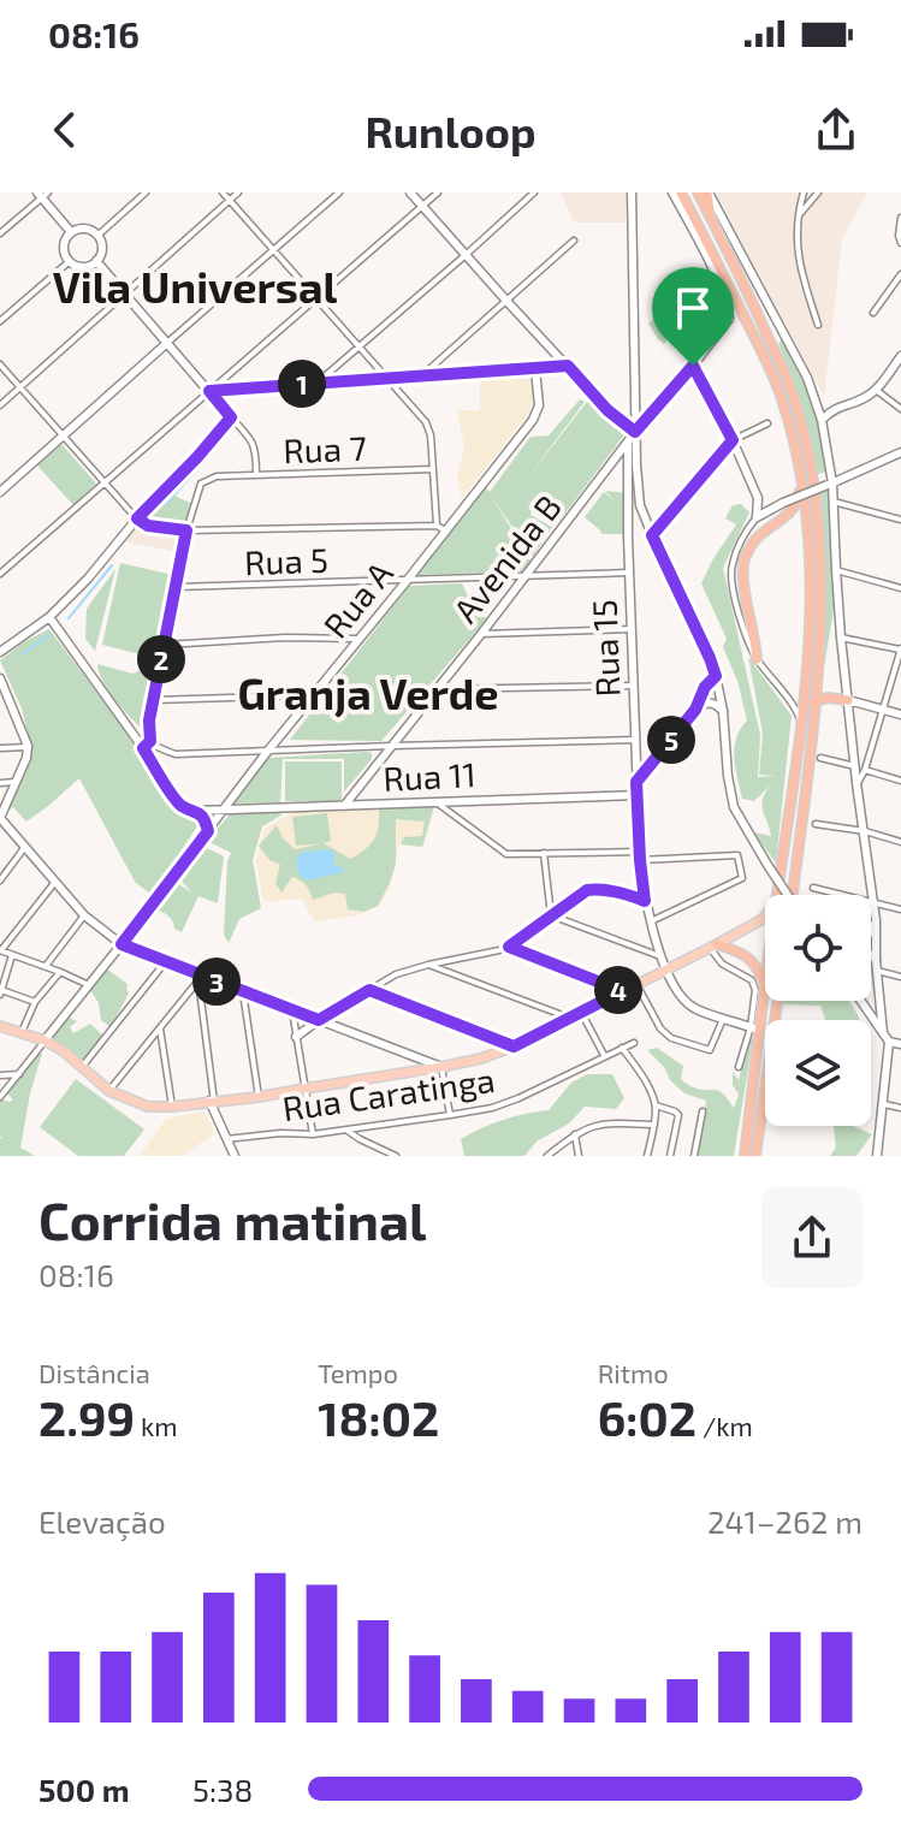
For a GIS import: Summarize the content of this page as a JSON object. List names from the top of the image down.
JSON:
{
  "streets": {
    "street": [
      "Rua 7",
      "Avenida B",
      "Rua 5",
      "Rua A",
      "Rua 15",
      "Rua 11",
      "Rua Caratinga"
    ]
  },
  "crossings": [
    ["Avenida B", "Rua 5"],
    ["Avenida B", "Rua 15"],
    ["Avenida B", "Rua 11"],
    ["Rua 5", "Rua A"],
    ["Rua 5", "Rua 15"],
    ["Rua A", "Rua 11"],
    ["Rua 15", "Rua 11"]
  ],
  "districts": ["Vila Universal", "Granja Verde"],
  "page": {
    "status": "08:16",
    "header": "Runloop",
    "pins": [
      "1",
      "2",
      "5",
      "3",
      "4"
    ],
    "heading": ["Corrida matinal", "08:16"],
    "stats": [
      ["Distância", "2.99 km"],
      ["Tempo", "18:02"],
      ["Ritmo", "6:02 /km"]
    ],
    "chart": ["Elevação", "241–262 m"],
    "list": [
      {
        "name": "500 m",
        "note": "5:38"
      }
    ]
  }
}
